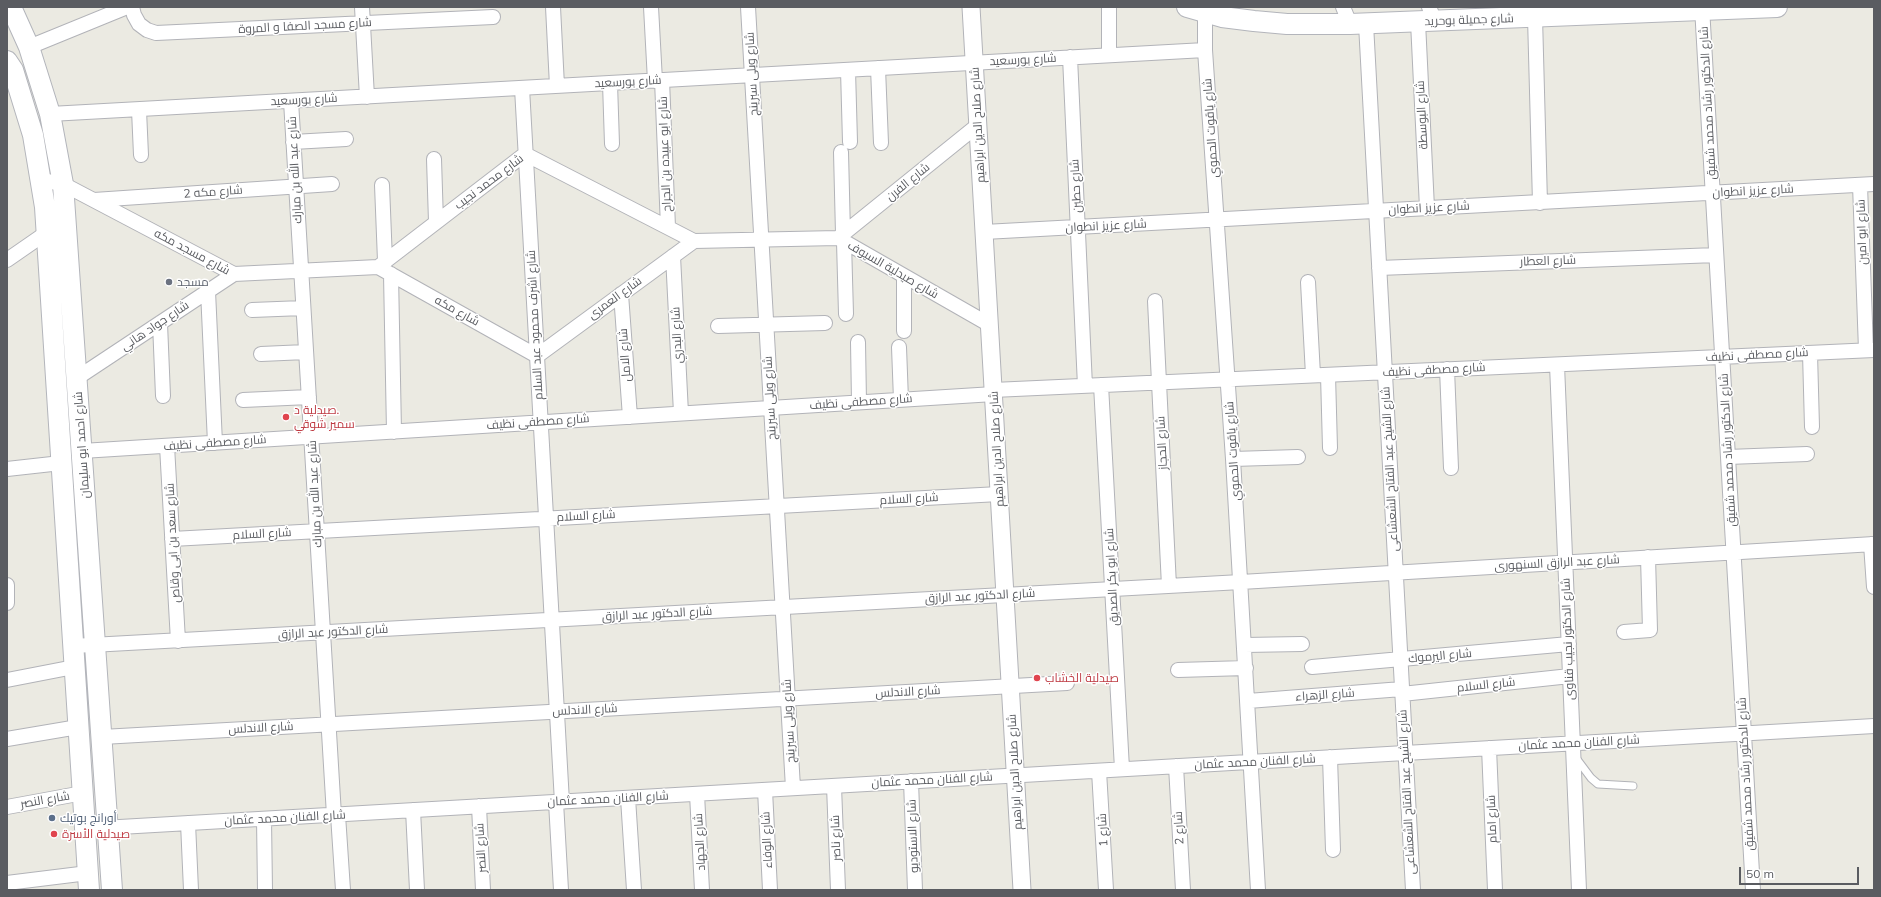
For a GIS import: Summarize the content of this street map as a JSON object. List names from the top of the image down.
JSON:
{
  "streets": {
    "main road": ["شارع جميلة بوحريد", "شارع احمد ابو سليمان"],
    "street": [
      "شارع مسجد الصفا و المروة",
      "شارع بورسعيد",
      "شارع ويلى سبرينج",
      "شارع الدكتور رشاد محمد شفيق",
      "شارع البوسطة",
      "شارع صلاح الدين ابراهيم",
      "شارع ياقوت الحموي",
      "شارع ابو عبيده بن الجراح",
      "شارع عبد الله بن مبارك",
      "شارع محمد نجيب",
      "شارع الفرن",
      "شارع حطين",
      "شارع عزيز انطوان",
      "شارع مكه 2",
      "شارع ابو امين",
      "شارع مسجد مكه",
      "شارع العطار",
      "شارع صيدلية السيوف",
      "شارع العمرى",
      "شارع مكه",
      "شارع اشرف محمود عبد السلام",
      "شارع جواد هاني",
      "شارع البدري",
      "شارع الامل",
      "شارع مصطفى نظيف",
      "شارع الحجاز",
      "شارع الشيخ عبد الفتاح الشعشاعى",
      "شارع السلام",
      "شارع سعد بن ابى وقاص",
      "شارع عبد الرازق السنهورى",
      "شارع ابو بكر الصديق",
      "شارع الدكتور عبد الرازق",
      "شارع الدكتور نجيب قناوى",
      "شارع اليرموك",
      "شارع الاندلس",
      "شارع الزهراء",
      "شارع الفنان محمد عثمان",
      "شارع النصر",
      "شارع امام",
      "شارع 2",
      "شارع 1",
      "شارع الاستوديو",
      "شارع ناصر",
      "شارع الوفاء",
      "شارع الجهاد"
    ]
  },
  "crossings": [
    ["شارع جميلة بوحريد", "شارع الدكتور رشاد محمد شفيق"],
    ["شارع جميلة بوحريد", "شارع البوسطة"],
    ["شارع جميلة بوحريد", "شارع ياقوت الحموي"],
    ["شارع جميلة بوحريد", "شارع الشيخ عبد الفتاح الشعشاعى"],
    ["شارع بورسعيد", "شارع ويلى سبرينج"],
    ["شارع بورسعيد", "شارع صلاح الدين ابراهيم"],
    ["شارع بورسعيد", "شارع ياقوت الحموي"],
    ["شارع بورسعيد", "شارع ابو عبيده بن الجراح"],
    ["شارع بورسعيد", "شارع عبد الله بن مبارك"],
    ["شارع بورسعيد", "شارع حطين"],
    ["شارع بورسعيد", "شارع اشرف محمود عبد السلام"],
    ["شارع بورسعيد", "شارع احمد ابو سليمان"],
    ["شارع ويلى سبرينج", "شارع صيدلية السيوف"],
    ["شارع ويلى سبرينج", "شارع مصطفى نظيف"],
    ["شارع ويلى سبرينج", "شارع السلام"],
    ["شارع ويلى سبرينج", "شارع الدكتور عبد الرازق"],
    ["شارع ويلى سبرينج", "شارع الاندلس"],
    ["شارع ويلى سبرينج", "شارع الفنان محمد عثمان"],
    ["شارع الدكتور رشاد محمد شفيق", "شارع عزيز انطوان"],
    ["شارع الدكتور رشاد محمد شفيق", "شارع العطار"],
    ["شارع الدكتور رشاد محمد شفيق", "شارع مصطفى نظيف"],
    ["شارع الدكتور رشاد محمد شفيق", "شارع عبد الرازق السنهورى"],
    ["شارع الدكتور رشاد محمد شفيق", "شارع الفنان محمد عثمان"],
    ["شارع البوسطة", "شارع عزيز انطوان"],
    ["شارع صلاح الدين ابراهيم", "شارع الفرن"],
    ["شارع صلاح الدين ابراهيم", "شارع عزيز انطوان"],
    ["شارع صلاح الدين ابراهيم", "شارع صيدلية السيوف"],
    ["شارع صلاح الدين ابراهيم", "شارع مصطفى نظيف"],
    ["شارع صلاح الدين ابراهيم", "شارع السلام"],
    ["شارع صلاح الدين ابراهيم", "شارع الدكتور عبد الرازق"],
    ["شارع صلاح الدين ابراهيم", "شارع الاندلس"],
    ["شارع صلاح الدين ابراهيم", "شارع الفنان محمد عثمان"],
    ["شارع ياقوت الحموي", "شارع عزيز انطوان"],
    ["شارع ياقوت الحموي", "شارع مصطفى نظيف"],
    ["شارع ياقوت الحموي", "شارع عبد الرازق السنهورى"],
    ["شارع ياقوت الحموي", "شارع الدكتور عبد الرازق"],
    ["شارع ياقوت الحموي", "شارع الزهراء"],
    ["شارع ياقوت الحموي", "شارع الفنان محمد عثمان"],
    ["شارع ابو عبيده بن الجراح", "شارع محمد نجيب"],
    ["شارع عبد الله بن مبارك", "شارع مكه 2"],
    ["شارع عبد الله بن مبارك", "شارع مسجد مكه"],
    ["شارع عبد الله بن مبارك", "شارع مصطفى نظيف"],
    ["شارع عبد الله بن مبارك", "شارع السلام"],
    ["شارع عبد الله بن مبارك", "شارع الدكتور عبد الرازق"],
    ["شارع عبد الله بن مبارك", "شارع الاندلس"],
    ["شارع عبد الله بن مبارك", "شارع الفنان محمد عثمان"],
    ["شارع محمد نجيب", "شارع مسجد مكه"],
    ["شارع محمد نجيب", "شارع صيدلية السيوف"],
    ["شارع محمد نجيب", "شارع العمرى"],
    ["شارع محمد نجيب", "شارع مكه"],
    ["شارع محمد نجيب", "شارع اشرف محمود عبد السلام"],
    ["شارع الفرن", "شارع صيدلية السيوف"],
    ["شارع حطين", "شارع عزيز انطوان"],
    ["شارع حطين", "شارع مصطفى نظيف"],
    ["شارع عزيز انطوان", "شارع ابو امين"],
    ["شارع عزيز انطوان", "شارع الشيخ عبد الفتاح الشعشاعى"],
    ["شارع مكه 2", "شارع مسجد مكه"],
    ["شارع ابو امين", "شارع مصطفى نظيف"],
    ["شارع مسجد مكه", "شارع مكه"],
    ["شارع مسجد مكه", "شارع جواد هاني"],
    ["شارع مسجد مكه", "شارع احمد ابو سليمان"],
    ["شارع العطار", "شارع الشيخ عبد الفتاح الشعشاعى"],
    ["شارع صيدلية السيوف", "شارع العمرى"],
    ["شارع العمرى", "شارع مكه"],
    ["شارع العمرى", "شارع اشرف محمود عبد السلام"],
    ["شارع العمرى", "شارع البدري"],
    ["شارع العمرى", "شارع الامل"],
    ["شارع مكه", "شارع اشرف محمود عبد السلام"],
    ["شارع اشرف محمود عبد السلام", "شارع مصطفى نظيف"],
    ["شارع اشرف محمود عبد السلام", "شارع السلام"],
    ["شارع اشرف محمود عبد السلام", "شارع الدكتور عبد الرازق"],
    ["شارع اشرف محمود عبد السلام", "شارع الاندلس"],
    ["شارع اشرف محمود عبد السلام", "شارع الفنان محمد عثمان"],
    ["شارع جواد هاني", "شارع احمد ابو سليمان"],
    ["شارع البدري", "شارع مصطفى نظيف"],
    ["شارع الامل", "شارع مصطفى نظيف"],
    ["شارع مصطفى نظيف", "شارع الحجاز"],
    ["شارع مصطفى نظيف", "شارع احمد ابو سليمان"],
    ["شارع مصطفى نظيف", "شارع الشيخ عبد الفتاح الشعشاعى"],
    ["شارع مصطفى نظيف", "شارع سعد بن ابى وقاص"],
    ["شارع مصطفى نظيف", "شارع ابو بكر الصديق"],
    ["شارع مصطفى نظيف", "شارع الدكتور نجيب قناوى"],
    ["شارع الحجاز", "شارع الدكتور عبد الرازق"],
    ["شارع احمد ابو سليمان", "شارع الدكتور عبد الرازق"],
    ["شارع احمد ابو سليمان", "شارع الاندلس"],
    ["شارع احمد ابو سليمان", "شارع الفنان محمد عثمان"],
    ["شارع احمد ابو سليمان", "شارع النصر"],
    ["شارع الشيخ عبد الفتاح الشعشاعى", "شارع السلام"],
    ["شارع الشيخ عبد الفتاح الشعشاعى", "شارع عبد الرازق السنهورى"],
    ["شارع الشيخ عبد الفتاح الشعشاعى", "شارع اليرموك"],
    ["شارع الشيخ عبد الفتاح الشعشاعى", "شارع الزهراء"],
    ["شارع الشيخ عبد الفتاح الشعشاعى", "شارع الفنان محمد عثمان"],
    ["شارع السلام", "شارع سعد بن ابى وقاص"],
    ["شارع السلام", "شارع الدكتور نجيب قناوى"],
    ["شارع السلام", "شارع الزهراء"],
    ["شارع سعد بن ابى وقاص", "شارع الدكتور عبد الرازق"],
    ["شارع عبد الرازق السنهورى", "شارع الدكتور عبد الرازق"],
    ["شارع عبد الرازق السنهورى", "شارع الدكتور نجيب قناوى"],
    ["شارع ابو بكر الصديق", "شارع الدكتور عبد الرازق"],
    ["شارع ابو بكر الصديق", "شارع الفنان محمد عثمان"],
    ["شارع الدكتور نجيب قناوى", "شارع اليرموك"],
    ["شارع الدكتور نجيب قناوى", "شارع الفنان محمد عثمان"],
    ["شارع الفنان محمد عثمان", "شارع النصر"],
    ["شارع الفنان محمد عثمان", "شارع امام"],
    ["شارع الفنان محمد عثمان", "شارع 2"],
    ["شارع الفنان محمد عثمان", "شارع 1"],
    ["شارع الفنان محمد عثمان", "شارع الاستوديو"],
    ["شارع الفنان محمد عثمان", "شارع ناصر"],
    ["شارع الفنان محمد عثمان", "شارع الوفاء"],
    ["شارع الفنان محمد عثمان", "شارع الجهاد"]
  ],
  "places": [
    "مسجد",
    "صيدلية د. سمير شوقي",
    "صيدلية الخشاب",
    "أورانج بوتيك",
    "صيدلية الأسرة"
  ],
  "scale_bar": "50 m"
}
